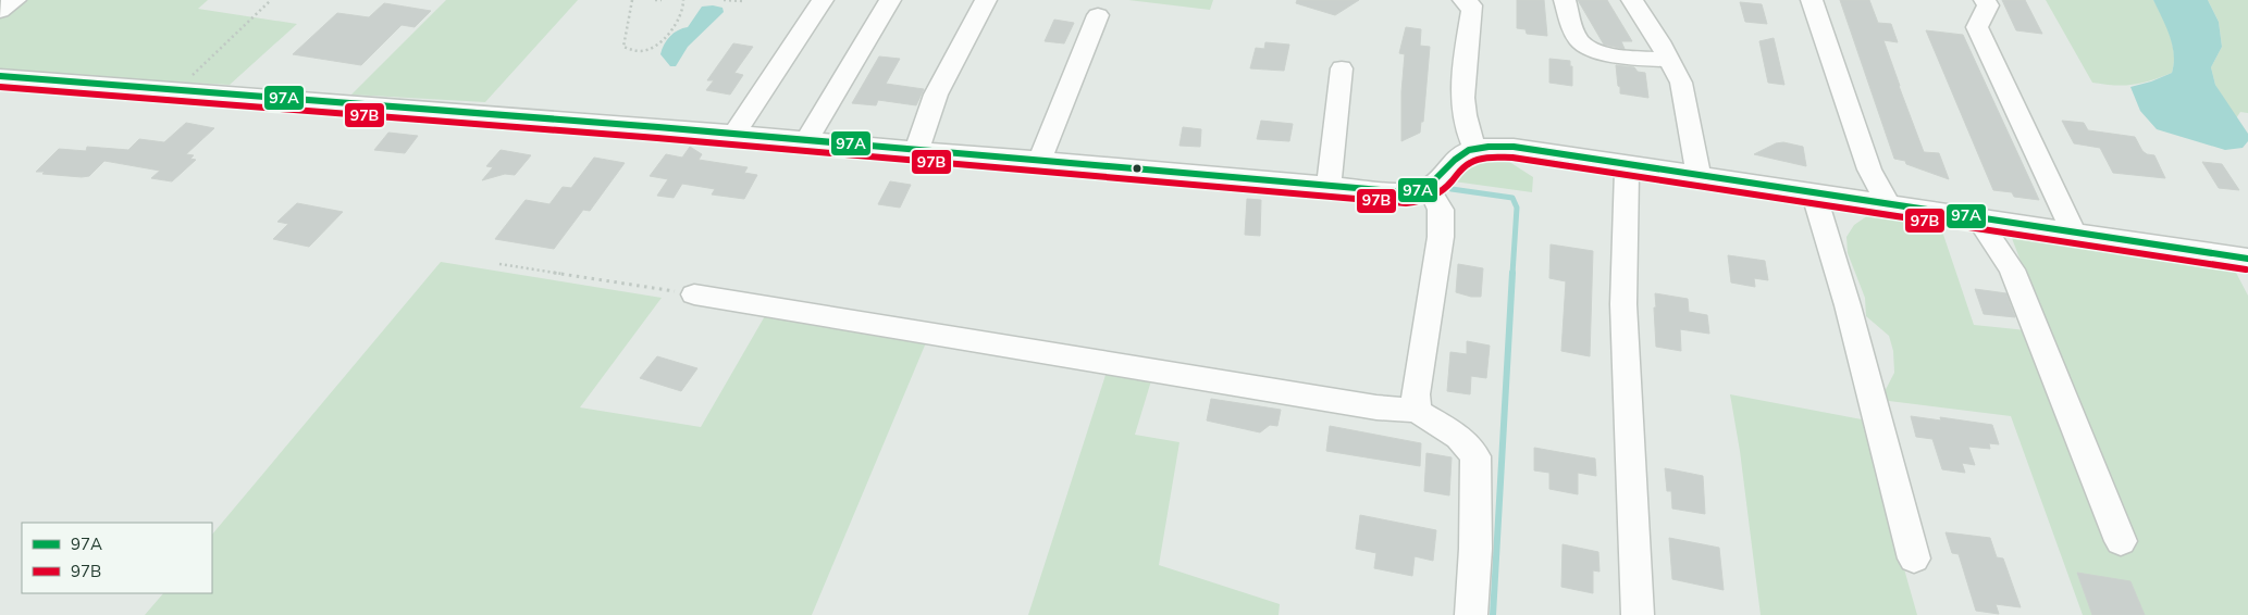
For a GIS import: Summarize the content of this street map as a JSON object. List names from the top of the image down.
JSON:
{
  "lines": ["transit line 97A", "transit line 97B"],
  "legend": ["97A", "97B"]
}
